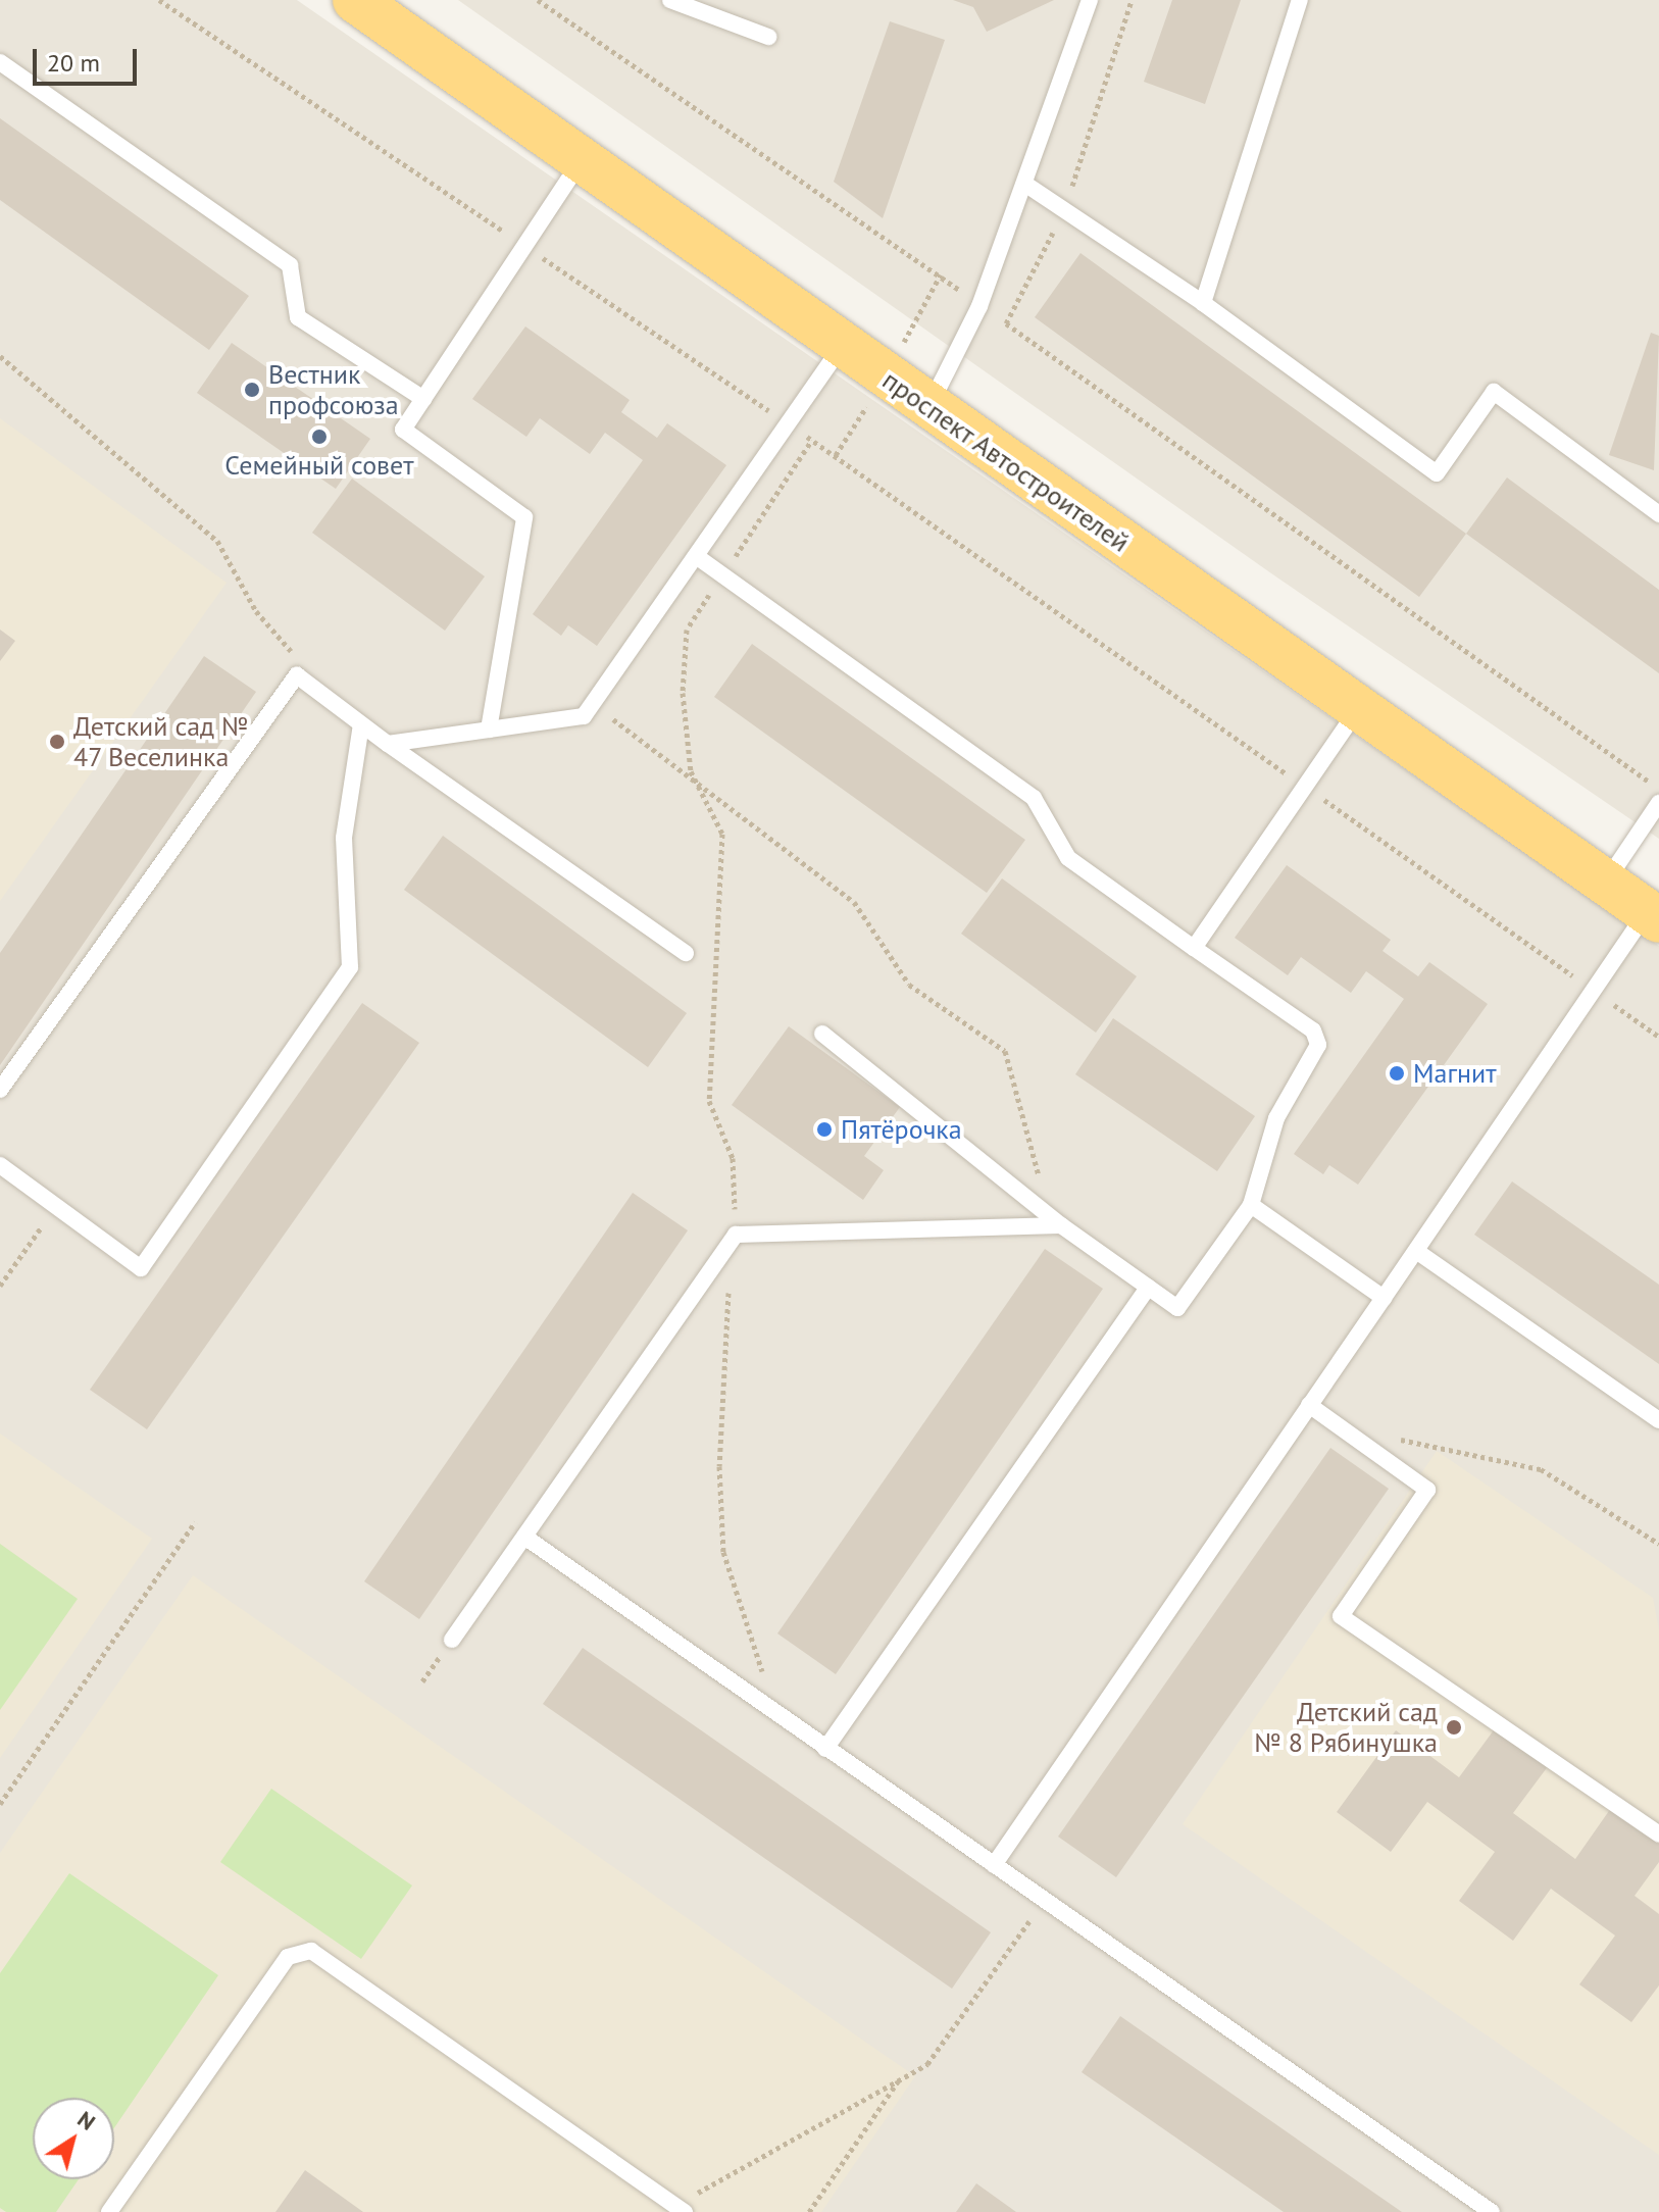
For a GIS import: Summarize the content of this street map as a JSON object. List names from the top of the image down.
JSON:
{
  "streets": {
    "highway": ["проспект Автостроителей"]
  },
  "places": [
    "Вестник профсоюза",
    "Семейный совет",
    "Детский сад № 47 Веселинка",
    "Магнит",
    "Пятёрочка",
    "Детский сад № 8 Рябинушка"
  ],
  "scale_bar": "20 m",
  "north": "top right"
}
